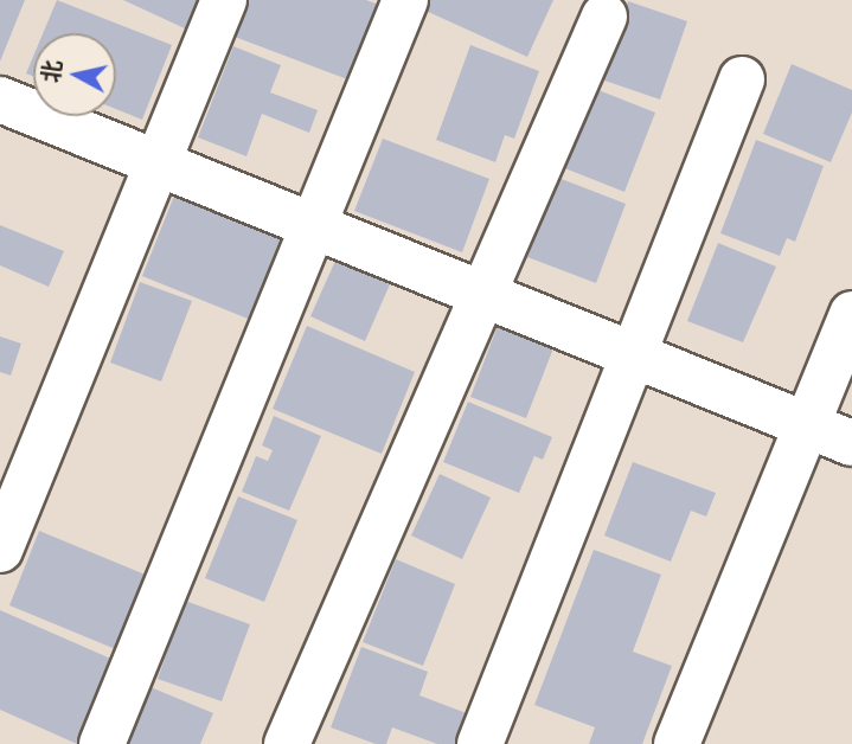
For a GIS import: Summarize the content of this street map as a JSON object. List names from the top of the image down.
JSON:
{
  "north": "left"
}
